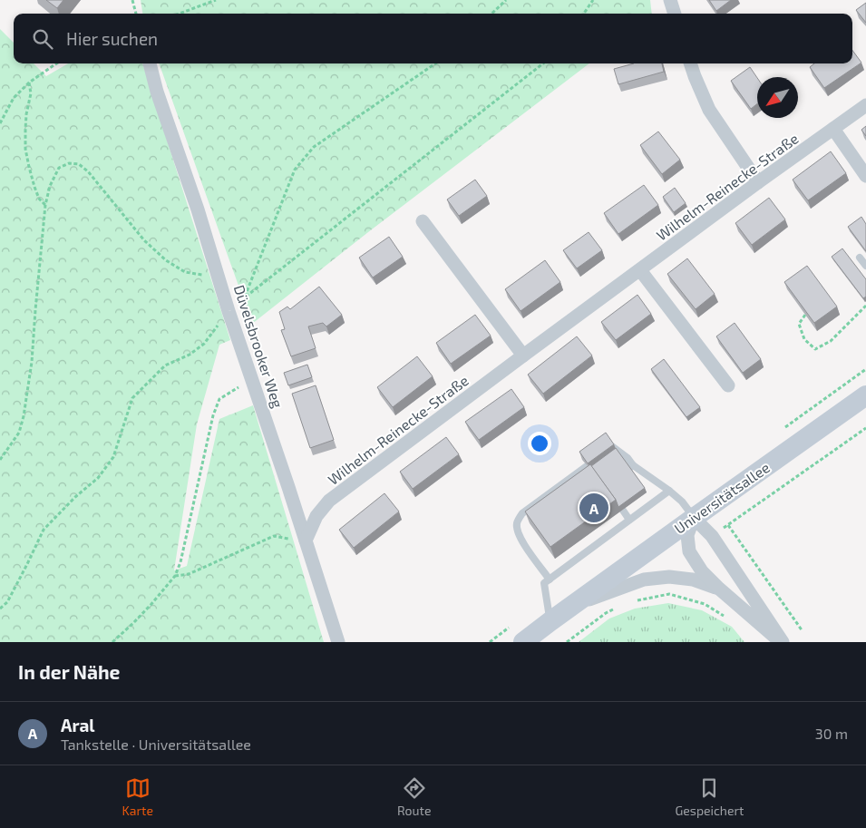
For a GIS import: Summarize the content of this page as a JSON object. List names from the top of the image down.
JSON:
{
  "streets": {
    "main road": ["Universitätsallee"],
    "street": ["Wilhelm-Reinecke-Straße", "Düvelsbrooker Weg"]
  },
  "crossings": [
    ["Wilhelm-Reinecke-Straße", "Düvelsbrooker Weg"]
  ],
  "north": "bottom left",
  "page": {
    "search": "Hier suchen",
    "pins": "A",
    "heading": "In der Nähe",
    "list": [
      {
        "mark": "A",
        "name": "Aral",
        "note": "Tankstelle · Universitätsallee",
        "value": "30 m"
      }
    ],
    "nav": ["Karte", "Route", "Gespeichert"]
  }
}
